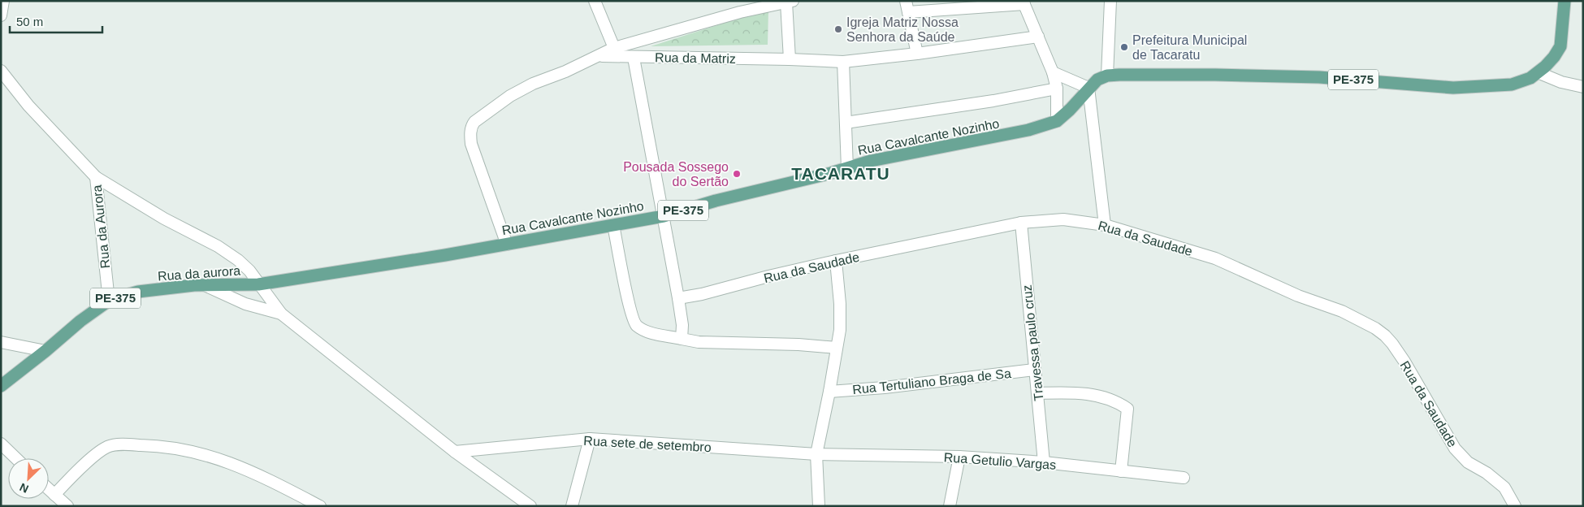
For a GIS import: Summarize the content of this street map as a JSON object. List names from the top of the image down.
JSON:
{
  "streets": {
    "main road": ["PE-375", "Rua Cavalcante Nozinho", "Rua da aurora"],
    "street": [
      "Rua da Matriz",
      "Rua da Aurora",
      "Rua da Saudade",
      "Travessa paulo cruz",
      "Rua Tertuliano Braga de Sa",
      "Rua sete de setembro",
      "Rua Getulio Vargas"
    ]
  },
  "crossings": [
    ["PE-375", "Rua Cavalcante Nozinho"],
    ["Rua Cavalcante Nozinho", "Rua da aurora"],
    ["Rua da Aurora", "Rua da aurora"],
    ["Rua da Saudade", "Travessa paulo cruz"],
    ["Travessa paulo cruz", "Rua Tertuliano Braga de Sa"],
    ["Travessa paulo cruz", "Rua Getulio Vargas"],
    ["Rua sete de setembro", "Rua Getulio Vargas"]
  ],
  "districts": ["TACARATU"],
  "places": ["Igreja Matriz Nossa Senhora da Saúde", "Prefeitura Municipal de Tacaratu", "Pousada Sossego do Sertão"],
  "scale_bar": "50 m",
  "north": "bottom left"
}
